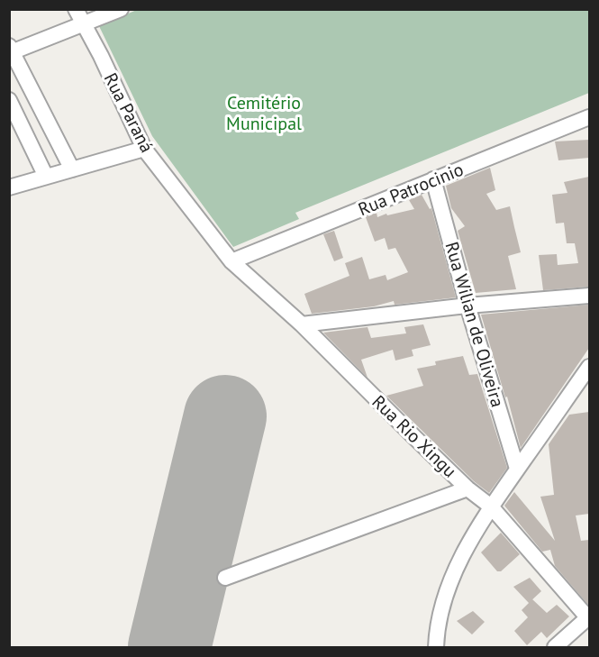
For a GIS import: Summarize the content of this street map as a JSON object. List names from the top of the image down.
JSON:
{
  "streets": {
    "street": [
      "Rua Paraná",
      "Rua Patrocinio",
      "Rua Wilian de Oliveira",
      "Rua Rio Xingu"
    ]
  },
  "crossings": [
    ["Rua Paraná", "Rua Patrocinio"],
    ["Rua Paraná", "Rua Rio Xingu"],
    ["Rua Patrocinio", "Rua Wilian de Oliveira"],
    ["Rua Patrocinio", "Rua Rio Xingu"]
  ],
  "parks": ["Cemitério Municipal"]
}
